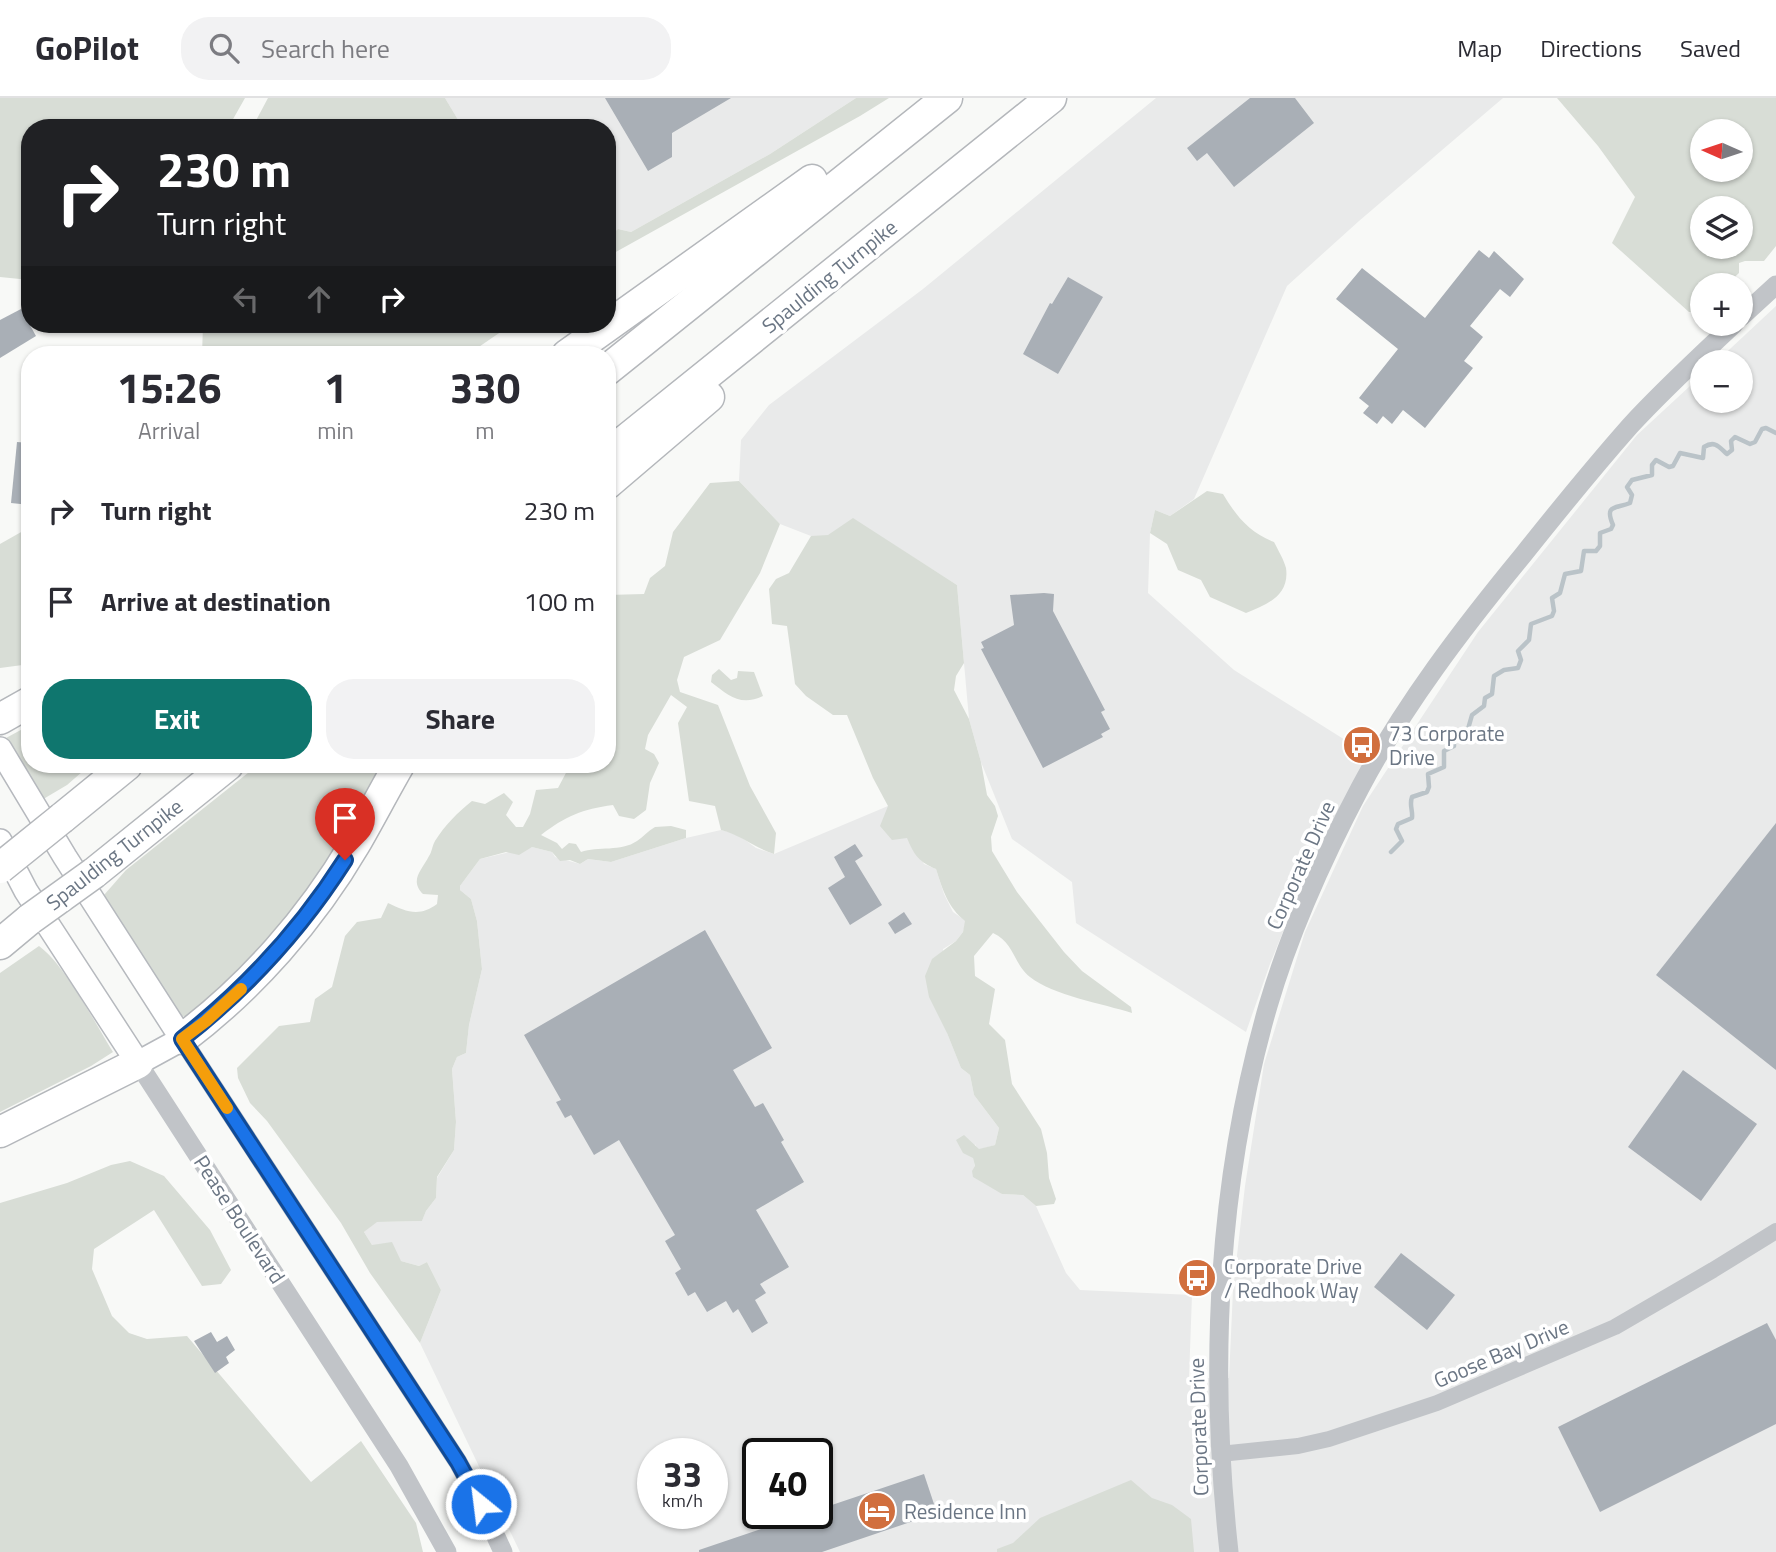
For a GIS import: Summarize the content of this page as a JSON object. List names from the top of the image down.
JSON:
{
  "streets": {
    "highway": ["Spaulding Turnpike"],
    "main road": ["Pease Boulevard"],
    "street": ["Corporate Drive", "Goose Bay Drive"]
  },
  "crossings": [
    ["Spaulding Turnpike", "Pease Boulevard"],
    ["Corporate Drive", "Goose Bay Drive"]
  ],
  "places": {
    "bus stop": ["73 Corporate Drive", "Corporate Drive / Redhook Way"],
    "hotel": ["Residence Inn"]
  },
  "north": "left",
  "page": {
    "header": "GoPilot",
    "search": "Search here",
    "nav": ["Map", "Directions", "Saved"],
    "map_buttons": ["+", "−"],
    "turn": ["230 m", "Turn right"],
    "eta": [
      "15:26",
      "Arrival",
      "1",
      "min",
      "330",
      "m"
    ],
    "list": [
      {
        "name": "Turn right",
        "value": "230 m"
      },
      {
        "name": "Arrive at destination",
        "value": "100 m"
      }
    ],
    "buttons": ["Exit", "Share"],
    "speed": "33 km/h",
    "limit": "40"
  }
}
